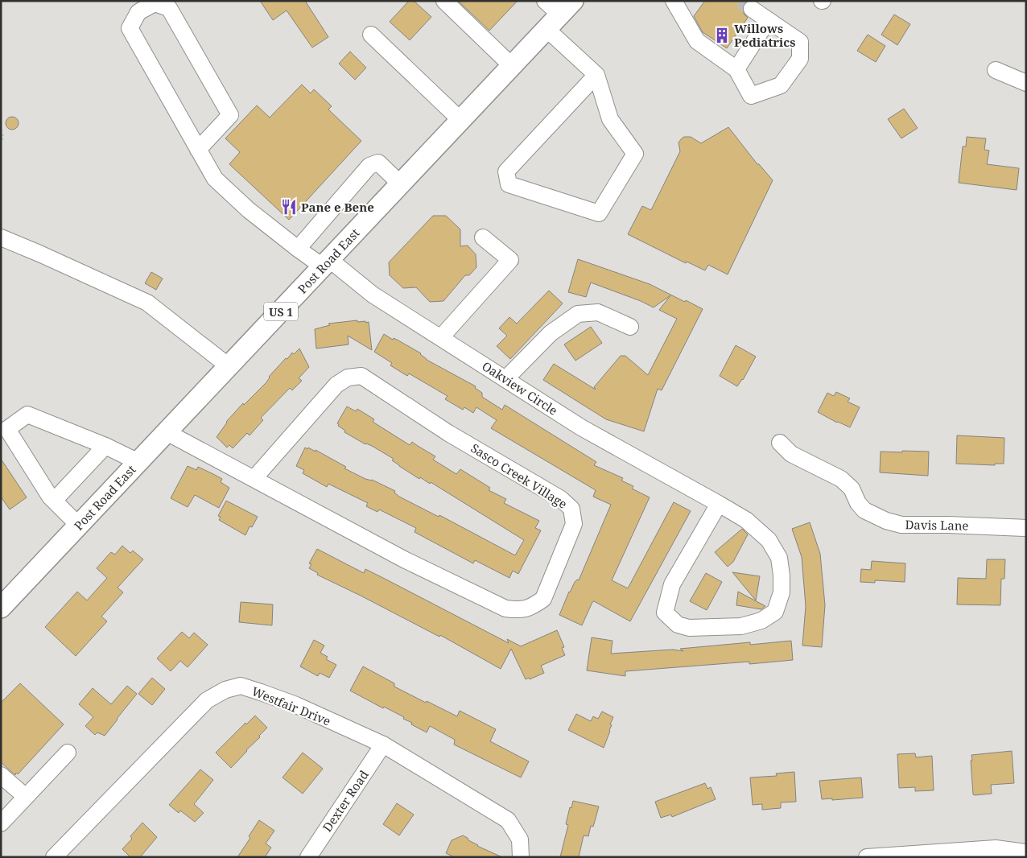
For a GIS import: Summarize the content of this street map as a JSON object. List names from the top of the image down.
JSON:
{
  "streets": {
    "main road": ["Post Road East", "US 1"],
    "street": [
      "Oakview Circle",
      "Sasco Creek Village",
      "Davis Lane",
      "Westfair Drive",
      "Dexter Road"
    ]
  },
  "crossings": [
    ["Post Road East", "Oakview Circle"],
    ["Post Road East", "Sasco Creek Village"],
    ["Westfair Drive", "Dexter Road"]
  ],
  "places": {
    "building": ["Willows Pediatrics"],
    "restaurant": ["Pane e Bene"]
  }
}
